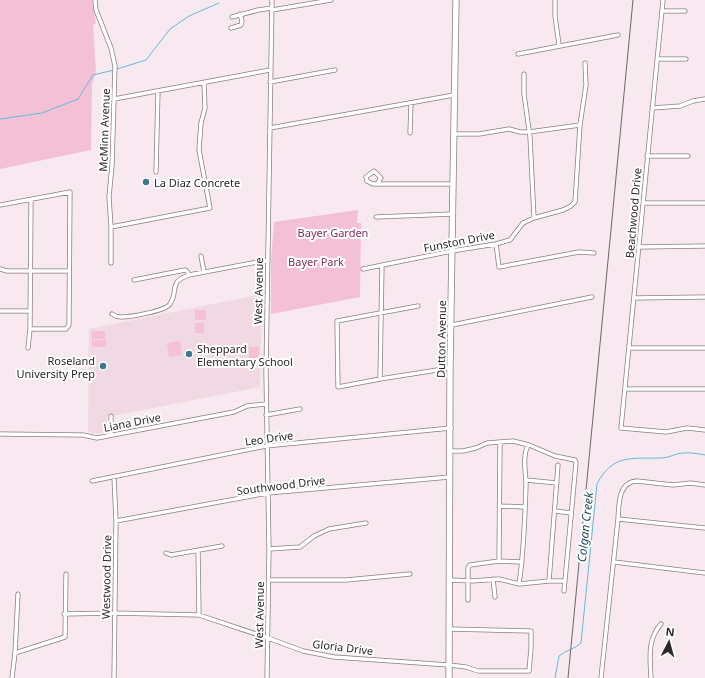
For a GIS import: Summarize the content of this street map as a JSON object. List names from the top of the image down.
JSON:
{
  "streets": {
    "main road": ["Dutton Avenue"],
    "street": [
      "McMinn Avenue",
      "Beachwood Drive",
      "Funston Drive",
      "West Avenue",
      "Liana Drive",
      "Leo Drive",
      "Southwood Drive",
      "Westwood Drive",
      "Gloria Drive"
    ]
  },
  "crossings": [
    ["Funston Drive", "Dutton Avenue"],
    ["West Avenue", "Liana Drive"],
    ["West Avenue", "Leo Drive"],
    ["West Avenue", "Southwood Drive"],
    ["West Avenue", "Gloria Drive"],
    ["Dutton Avenue", "Leo Drive"],
    ["Dutton Avenue", "Southwood Drive"],
    ["Dutton Avenue", "Gloria Drive"],
    ["Leo Drive", "Westwood Drive"],
    ["Southwood Drive", "Westwood Drive"],
    ["Westwood Drive", "Gloria Drive"]
  ],
  "water": ["Colgan Creek"],
  "parks": ["Bayer Garden", "Bayer Park"],
  "places": ["La Diaz Concrete", "Sheppard Elementary School", "Roseland University Prep"],
  "north": "top"
}
